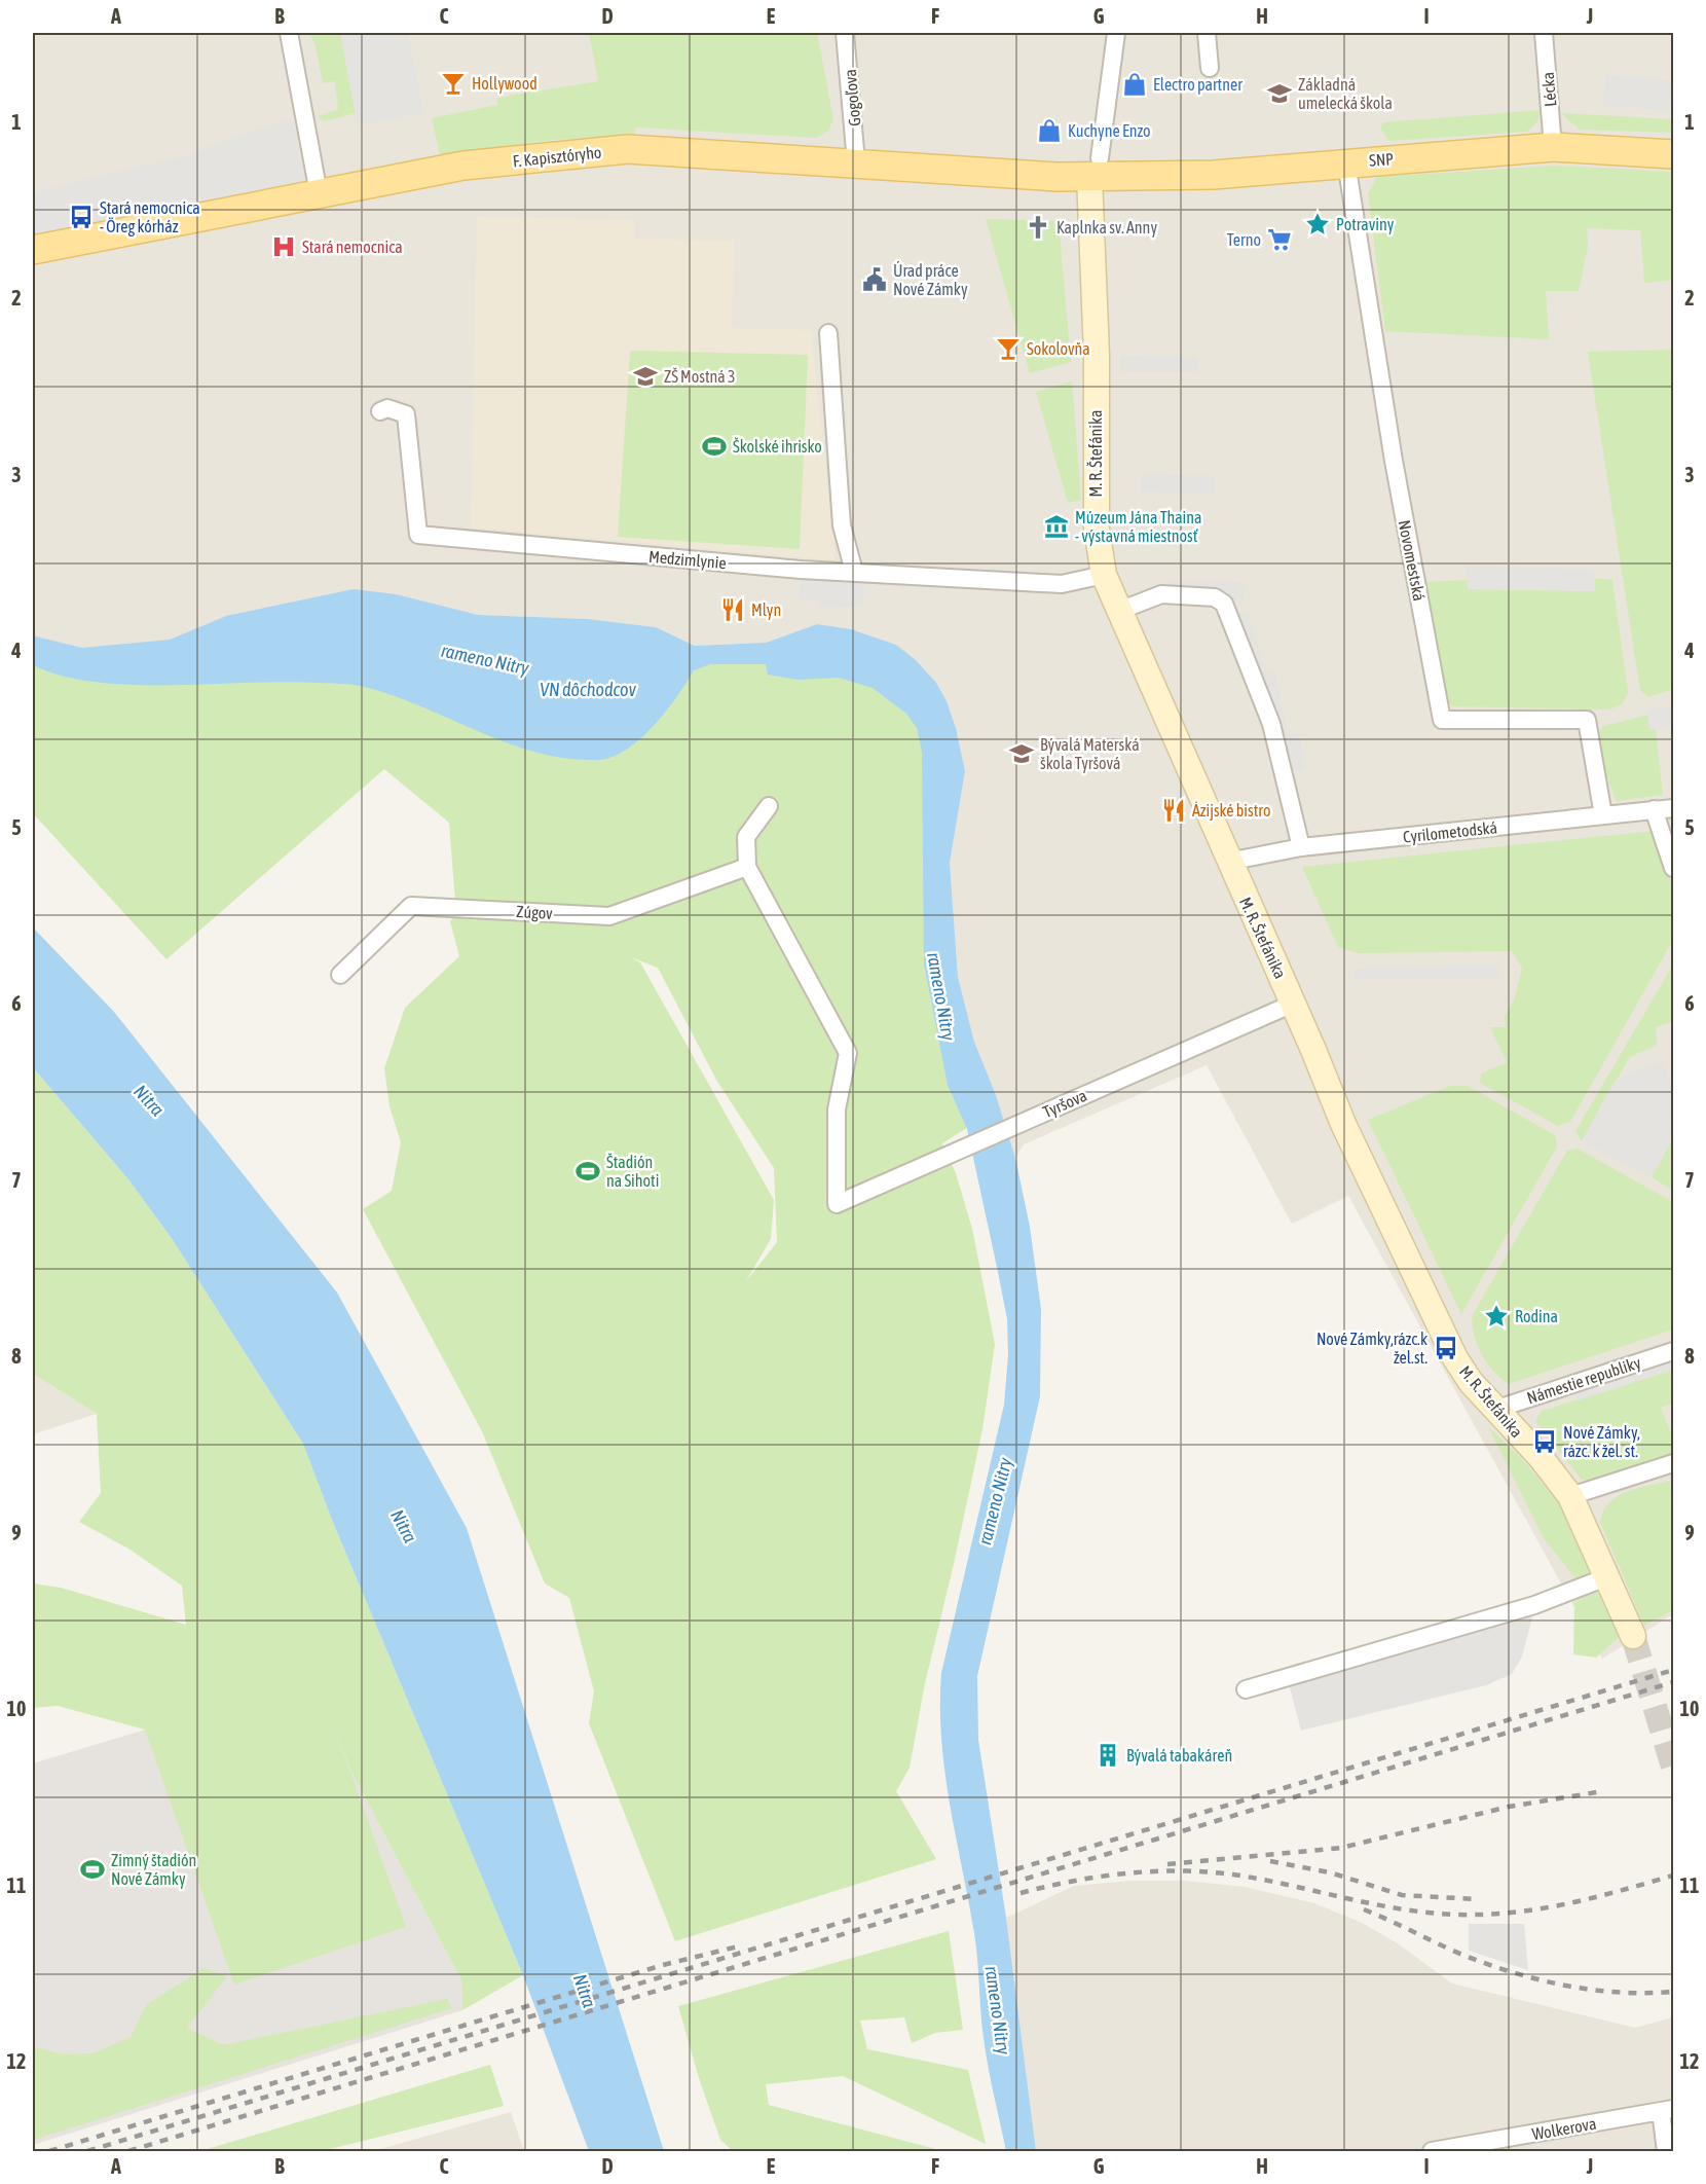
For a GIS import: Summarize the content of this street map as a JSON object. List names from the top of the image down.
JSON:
{
  "streets": {
    "main road": ["F. Kapisztóryho", "SNP"],
    "street": [
      "Lécka",
      "Gogoľova",
      "M. R. Štefánika",
      "Medzimlynie",
      "Novomestská",
      "Cyrilometodská",
      "Zúgov",
      "Tyršova",
      "Námestie republiky",
      "Wolkerova"
    ]
  },
  "crossings": [
    ["Lécka", "SNP"],
    ["Gogoľova", "F. Kapisztóryho"],
    ["F. Kapisztóryho", "SNP"],
    ["F. Kapisztóryho", "M. R. Štefánika"],
    ["SNP", "M. R. Štefánika"],
    ["SNP", "Novomestská"],
    ["M. R. Štefánika", "Medzimlynie"],
    ["M. R. Štefánika", "Cyrilometodská"],
    ["M. R. Štefánika", "Tyršova"],
    ["M. R. Štefánika", "Námestie republiky"],
    ["Novomestská", "Cyrilometodská"],
    ["Zúgov", "Tyršova"]
  ],
  "water": ["rameno Nitry", "VN dôchodcov", "Nitra"],
  "places": {
    "bar": ["Hollywood", "Sokolovňa"],
    "shop": ["Electro partner", "Kuchyne Enzo"],
    "school or university": ["Základná umelecká škola", "ZŠ Mostná 3", "Bývalá Materská škola Tyršová"],
    "bus stop": ["Stará nemocnica - Öreg kórház", "Nové Zámky,rázc.k žel.st.", "Nové Zámky, rázc. k žel. st."],
    "place": ["Potraviny", "Rodina"],
    "church": ["Kaplnka sv. Anny"],
    "supermarket": ["Terno"],
    "hospital": ["Stará nemocnica"],
    "public building": ["Úrad práce Nové Zámky"],
    "sports": ["Školské ihrisko", "Štadión na Sihoti", "Zimný štadión Nové Zámky"],
    "museum": ["Múzeum Jána Thaina - výstavná miestnosť"],
    "restaurant": ["Mlyn", "Ázijské bistro"],
    "building": ["Bývalá tabakáreň"]
  },
  "grid": {
    "columns": [
      "A",
      "B",
      "C",
      "D",
      "E",
      "F",
      "G",
      "H",
      "I",
      "J"
    ],
    "rows": [
      "1",
      "2",
      "3",
      "4",
      "5",
      "6",
      "7",
      "8",
      "9",
      "10",
      "11",
      "12"
    ]
  }
}
